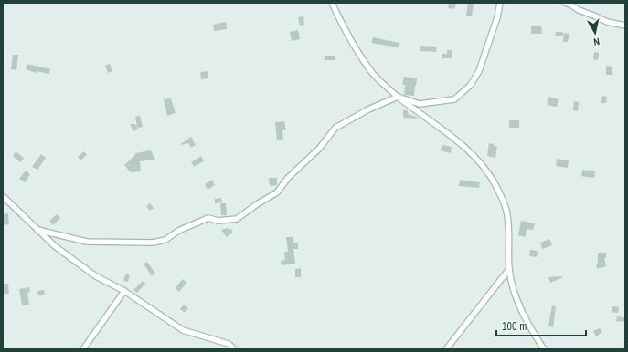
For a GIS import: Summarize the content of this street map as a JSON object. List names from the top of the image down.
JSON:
{
  "scale_bar": "100 m",
  "north": "bottom"
}
